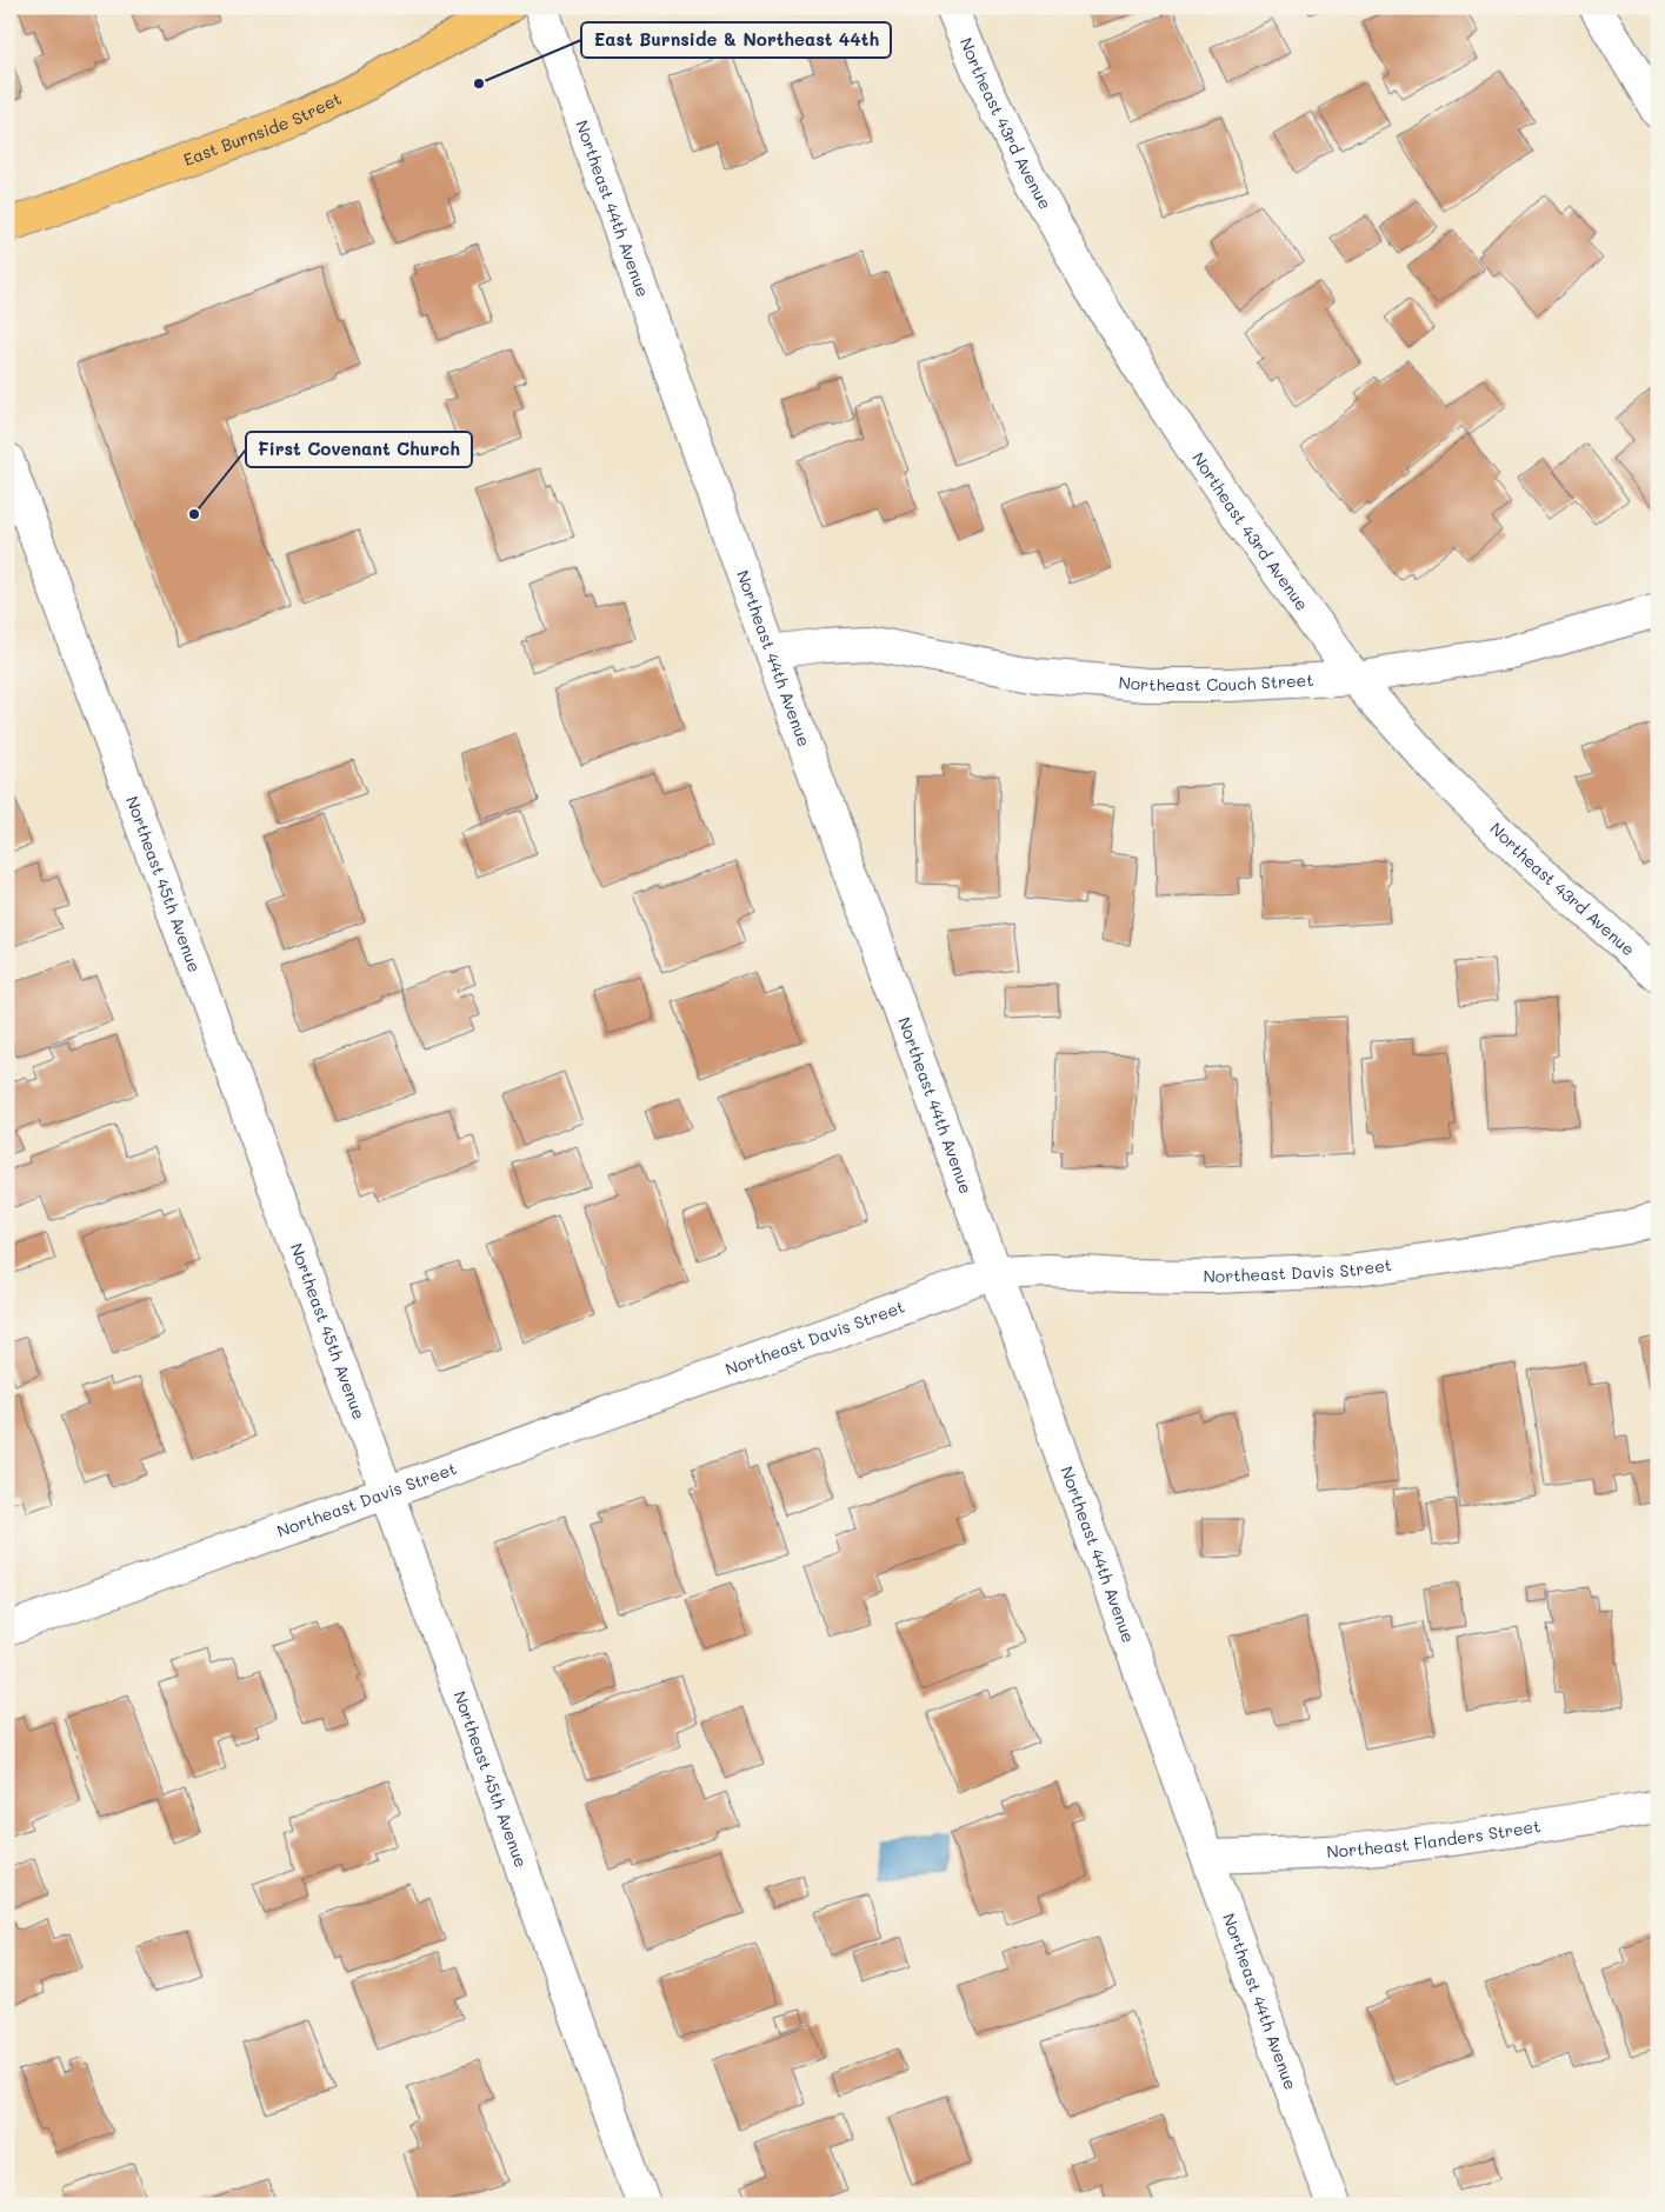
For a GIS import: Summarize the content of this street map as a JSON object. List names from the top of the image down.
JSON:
{
  "streets": {
    "main road": ["East Burnside Street"],
    "street": [
      "Northeast 43rd Avenue",
      "Northeast 44th Avenue",
      "Northeast Couch Street",
      "Northeast 45th Avenue",
      "Northeast Davis Street",
      "Northeast Flanders Street"
    ]
  },
  "crossings": [
    ["Northeast 43rd Avenue", "Northeast Couch Street"],
    ["Northeast 44th Avenue", "Northeast Couch Street"],
    ["Northeast 44th Avenue", "Northeast Davis Street"],
    ["Northeast 44th Avenue", "Northeast Flanders Street"],
    ["Northeast 45th Avenue", "Northeast Davis Street"]
  ],
  "places": ["East Burnside & Northeast 44th", "First Covenant Church"]
}
